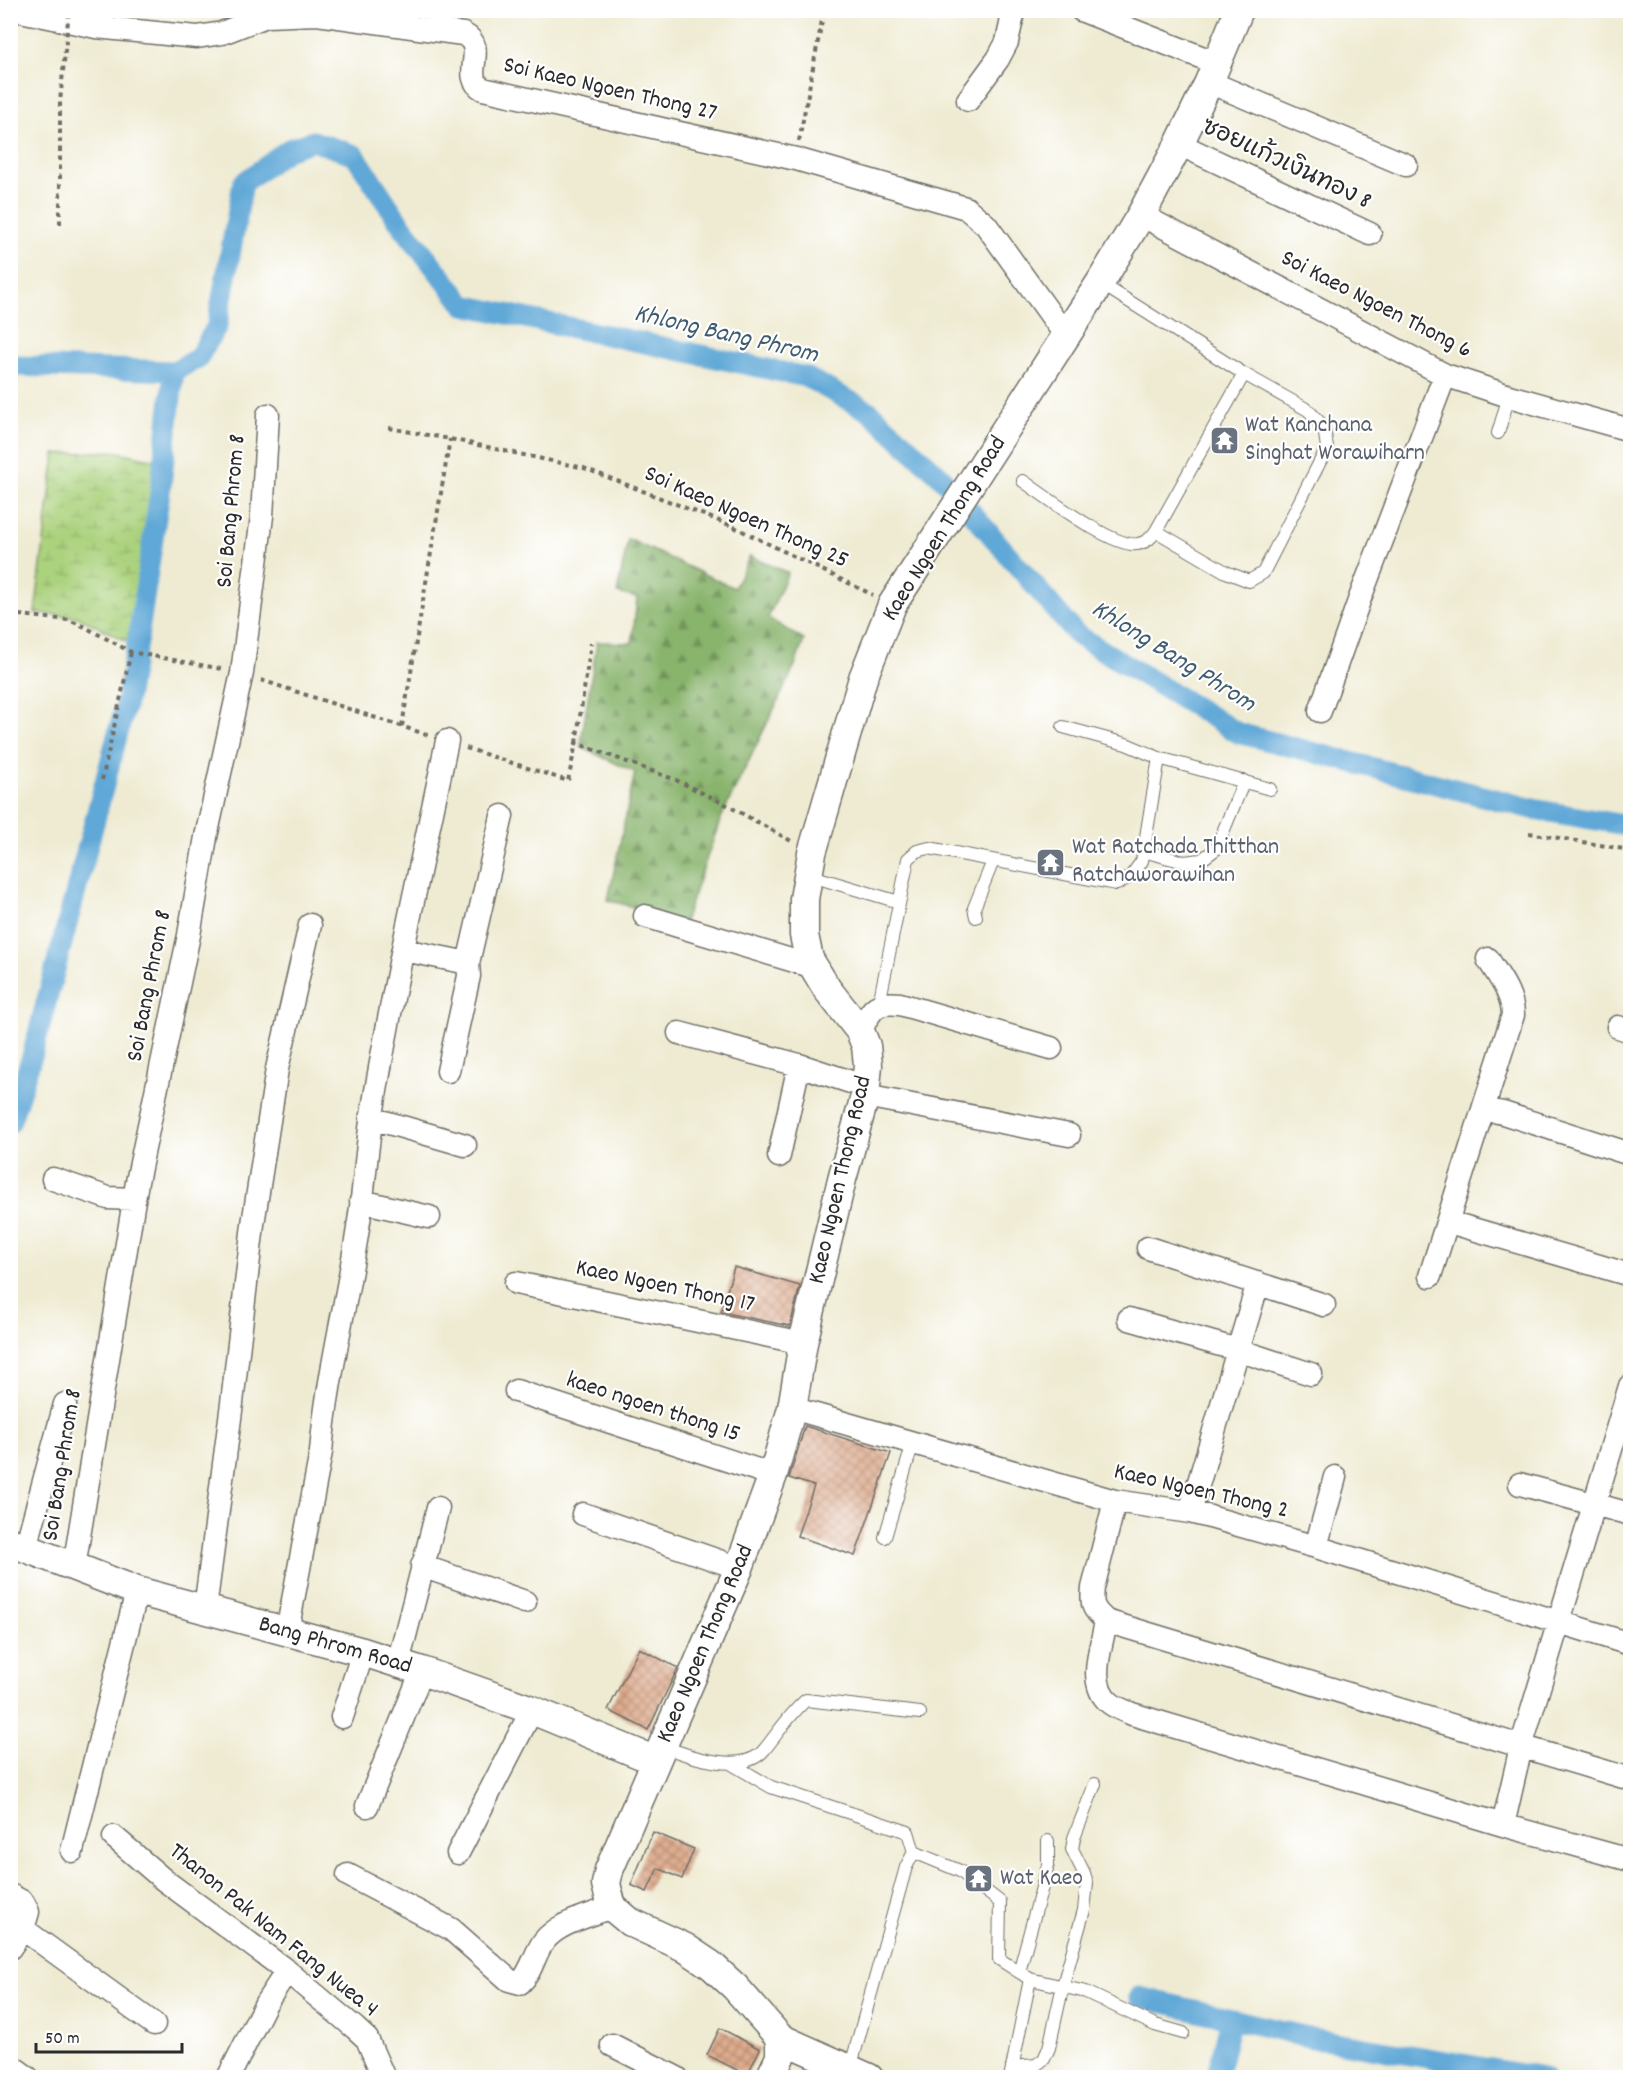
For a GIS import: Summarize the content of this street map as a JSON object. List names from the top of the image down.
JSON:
{
  "streets": {
    "street": [
      "Soi Kaeo Ngoen Thong 27",
      "ซอยแก้วเงินทอง 8",
      "Soi Kaeo Ngoen Thong 6",
      "Soi Bang Phrom 8",
      "Kaeo Ngoen Thong Road",
      "Kaeo Ngoen Thong 17",
      "kaeo ngoen thong 15",
      "Kaeo Ngoen Thong 2",
      "Bang Phrom Road",
      "Thanon Pak Nam Fang Nuea 4"
    ],
    "path": ["Soi Kaeo Ngoen Thong 25"]
  },
  "crossings": [
    ["Soi Kaeo Ngoen Thong 27", "Kaeo Ngoen Thong Road"],
    ["ซอยแก้วเงินทอง 8", "Kaeo Ngoen Thong Road"],
    ["Soi Kaeo Ngoen Thong 6", "Kaeo Ngoen Thong Road"],
    ["Soi Bang Phrom 8", "Bang Phrom Road"],
    ["Soi Kaeo Ngoen Thong 25", "Kaeo Ngoen Thong Road"],
    ["Kaeo Ngoen Thong Road", "Kaeo Ngoen Thong 17"],
    ["Kaeo Ngoen Thong Road", "kaeo ngoen thong 15"],
    ["Kaeo Ngoen Thong Road", "Kaeo Ngoen Thong 2"],
    ["Kaeo Ngoen Thong Road", "Bang Phrom Road"]
  ],
  "water": ["Khlong Bang Phrom"],
  "places": {
    "temple": ["Wat Kanchana Singhat Worawiharn", "Wat Ratchada Thitthan Ratchaworawihan", "Wat Kaeo"]
  },
  "scale_bar": "50 m"
}
